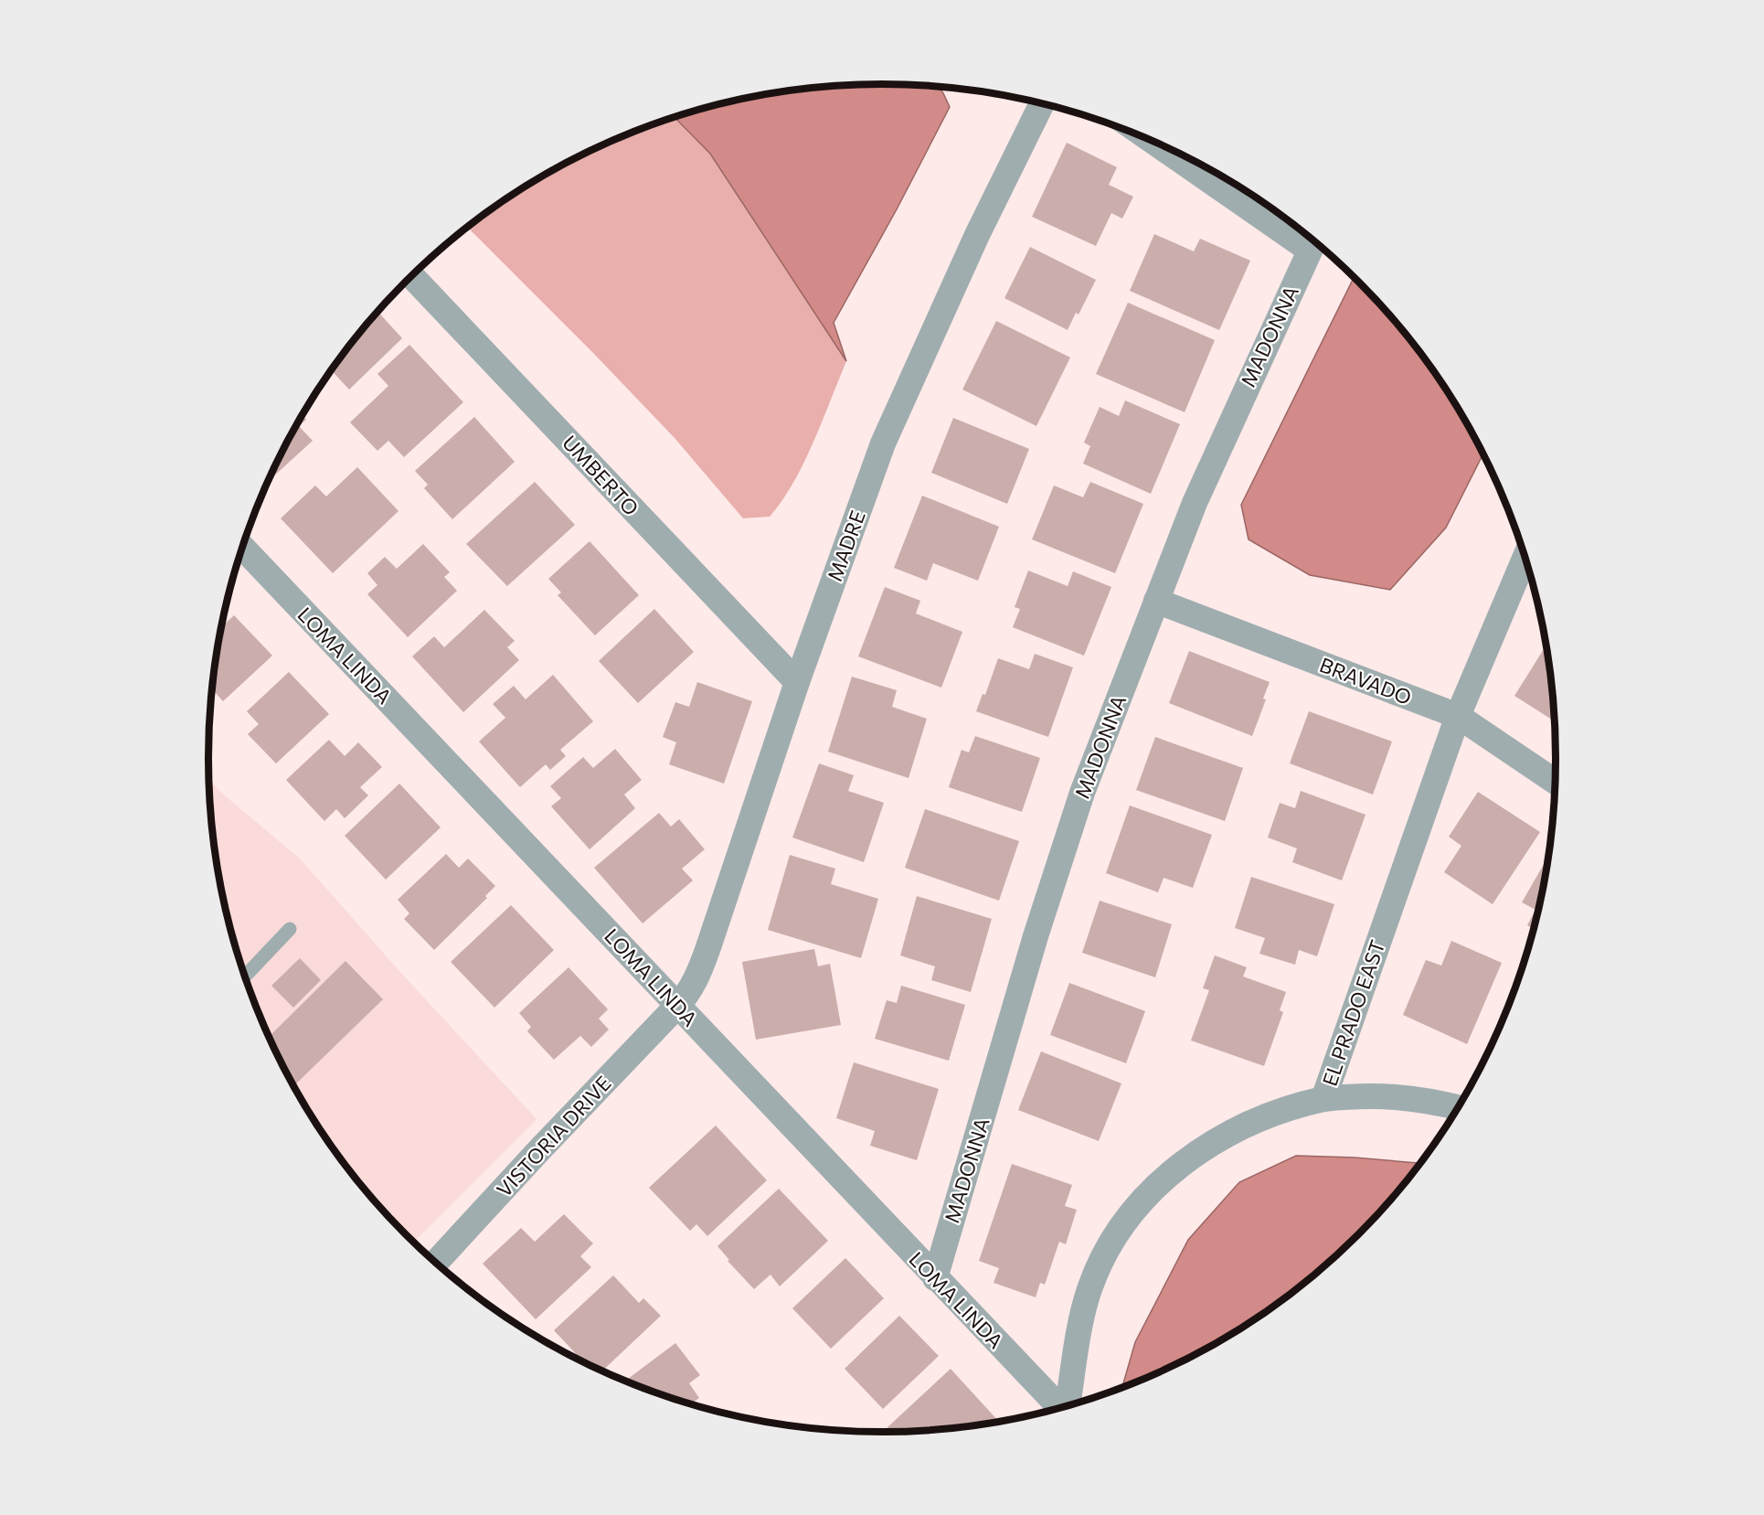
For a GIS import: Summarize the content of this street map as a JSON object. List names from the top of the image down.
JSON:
{
  "streets": {
    "street": [
      "MADONNA",
      "UMBERTO",
      "MADRE",
      "LOMA LINDA",
      "BRAVADO",
      "EL PRADO EAST",
      "VISTORIA DRIVE"
    ]
  },
  "crossings": [
    ["MADONNA", "LOMA LINDA"],
    ["MADONNA", "BRAVADO"],
    ["UMBERTO", "MADRE"],
    ["MADRE", "LOMA LINDA"],
    ["MADRE", "VISTORIA DRIVE"],
    ["LOMA LINDA", "VISTORIA DRIVE"],
    ["BRAVADO", "EL PRADO EAST"]
  ]
}
